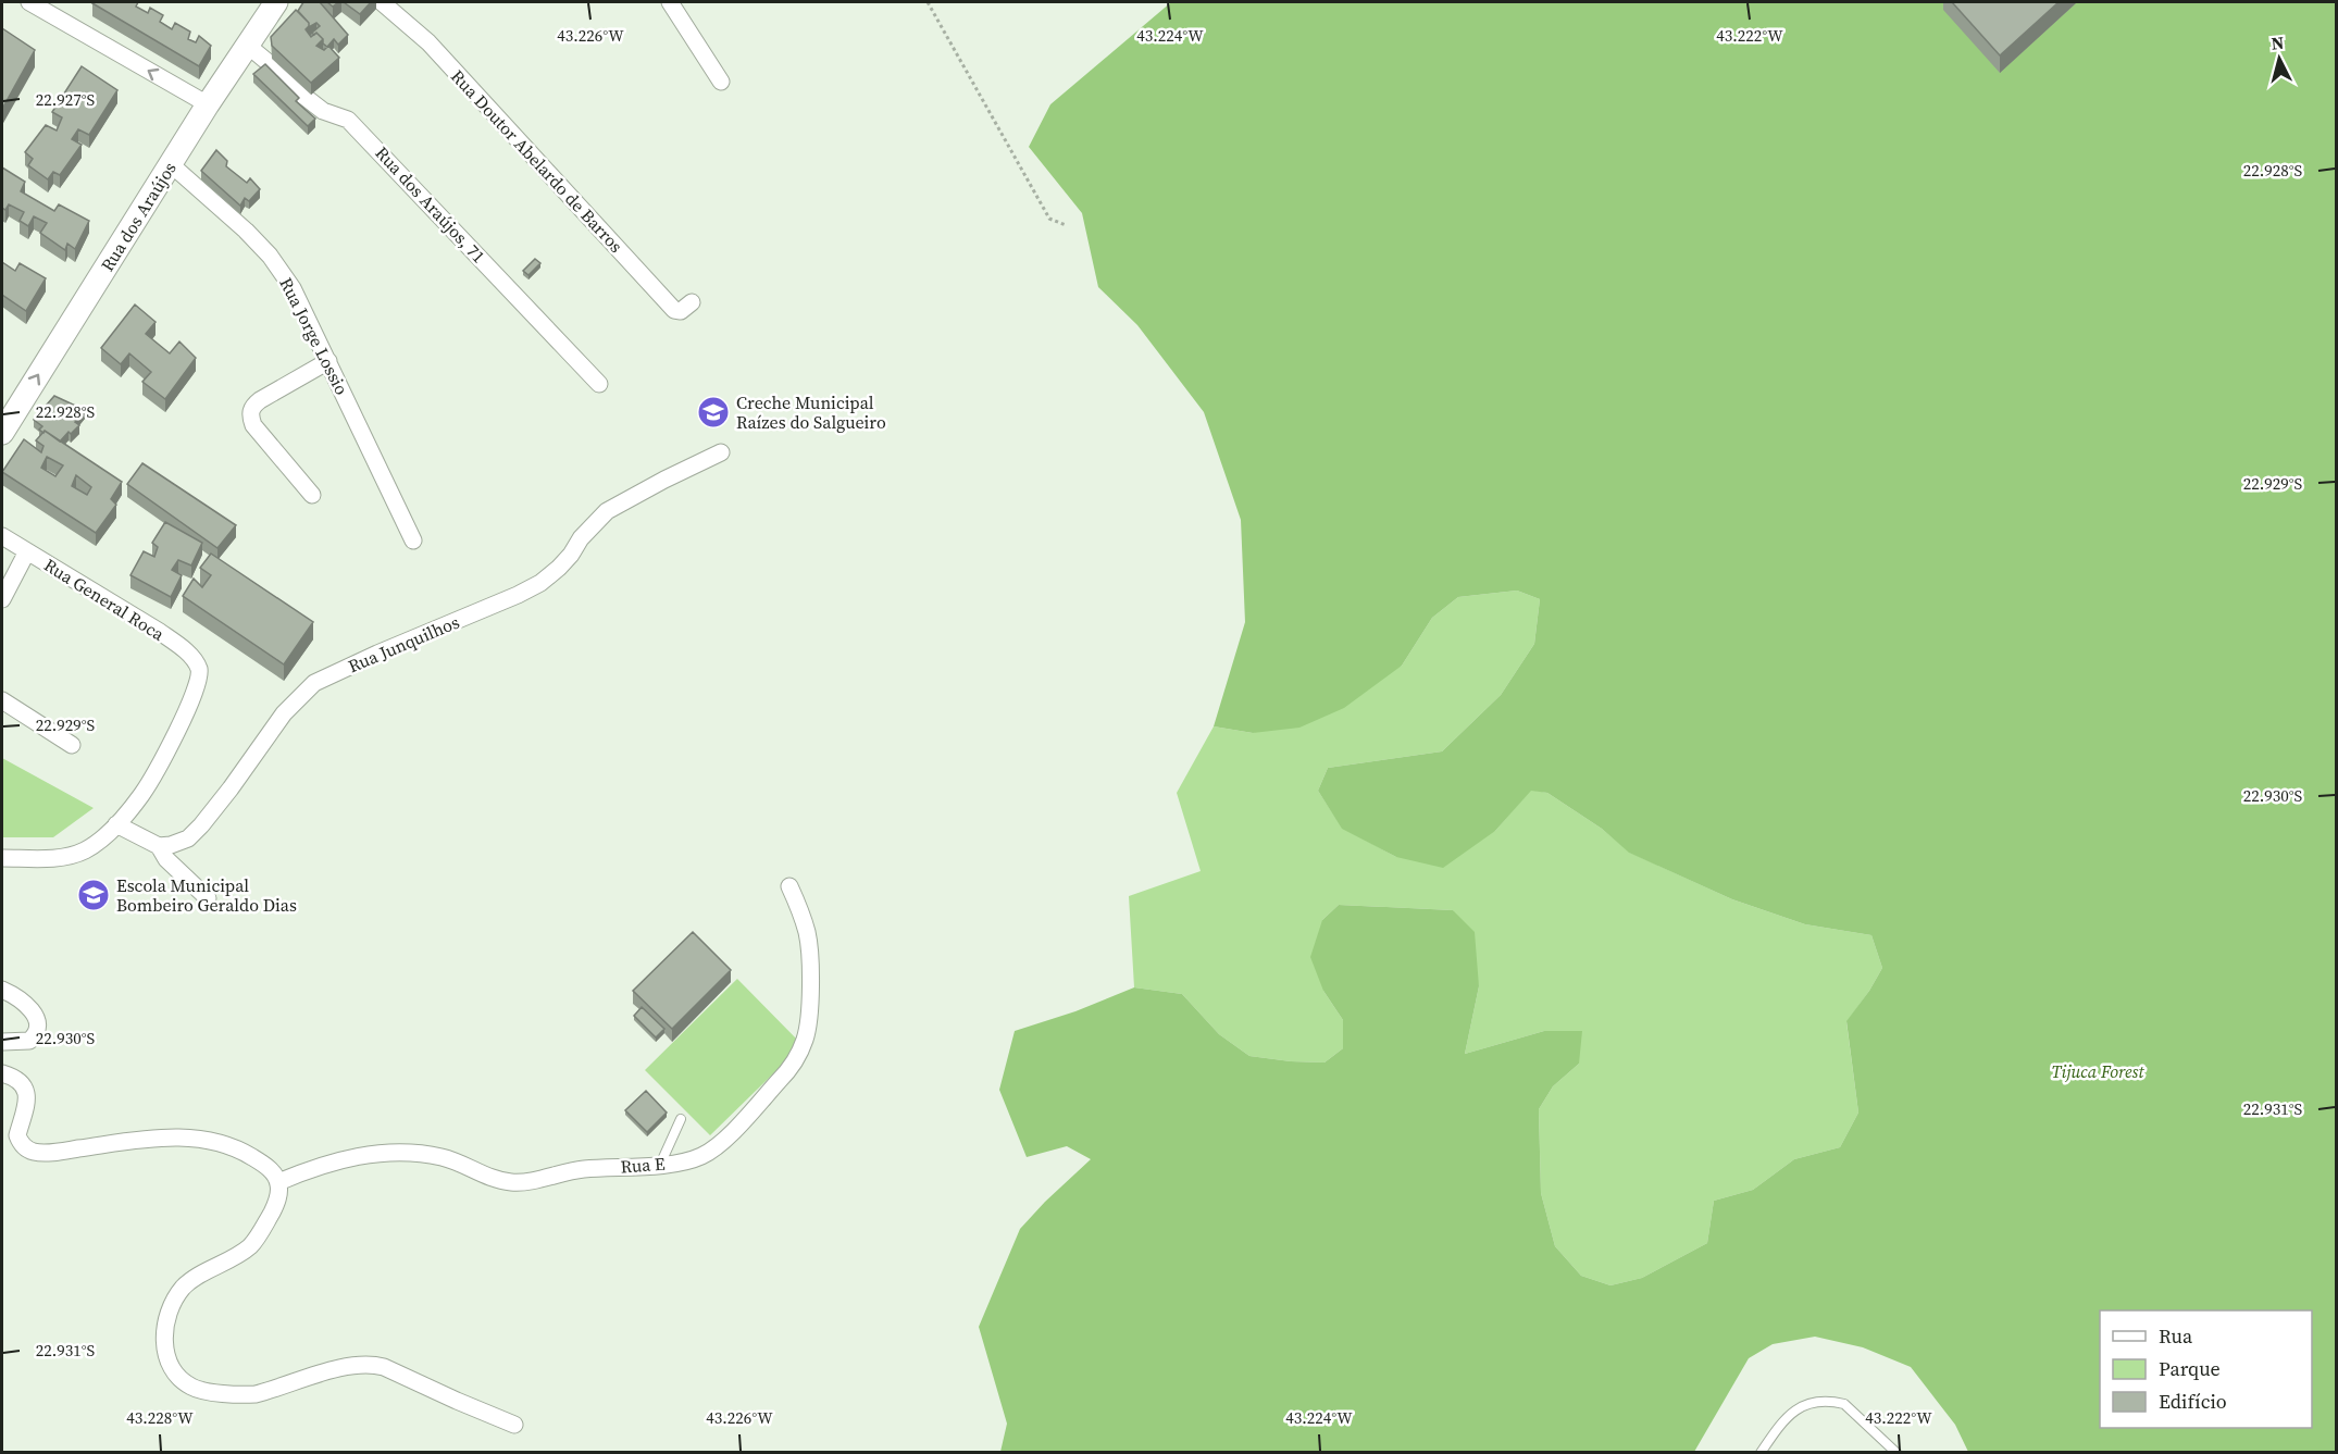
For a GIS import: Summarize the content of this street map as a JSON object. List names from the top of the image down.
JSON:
{
  "streets": {
    "street": [
      "Rua Doutor Abelardo de Barros",
      "Rua dos Araújos, 71",
      "Rua dos Araújos",
      "Rua Jorge Lossio",
      "Rua General Roca",
      "Rua Junquilhos",
      "Rua E"
    ]
  },
  "crossings": [
    ["Rua dos Araújos, 71", "Rua dos Araújos"],
    ["Rua dos Araújos", "Rua Jorge Lossio"]
  ],
  "one_way": ["Rua dos Araújos"],
  "parks": ["Tijuca Forest"],
  "places": {
    "school or university": ["Creche Municipal Raízes do Salgueiro", "Escola Municipal Bombeiro Geraldo Dias"]
  },
  "legend": ["Rua", "Parque", "Edifício"],
  "north": "top",
  "coordinates": [
    "43.226°W",
    "43.224°W",
    "43.222°W",
    "22.927°S",
    "22.928°S",
    "22.929°S",
    "22.930°S",
    "22.931°S",
    "43.228°W"
  ]
}
